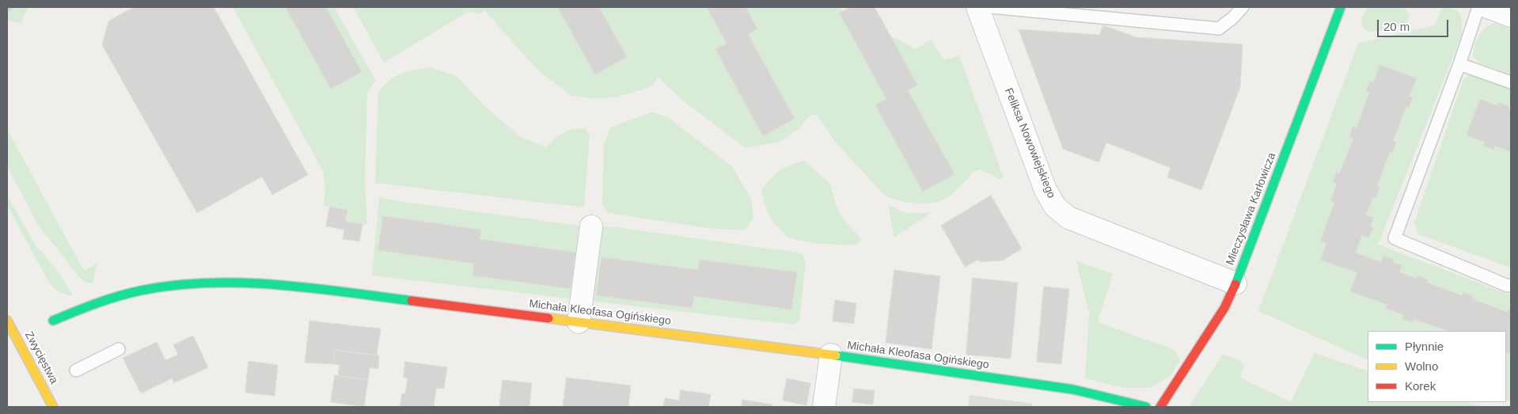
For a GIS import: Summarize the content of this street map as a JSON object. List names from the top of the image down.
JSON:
{
  "streets": {
    "street": [
      "Feliksa Nowowiejskiego",
      "Mieczysława Karłowicza",
      "Michała Kleofasa Ogińskiego",
      "Zwycięstwa"
    ]
  },
  "crossings": [
    ["Feliksa Nowowiejskiego", "Mieczysława Karłowicza"]
  ],
  "legend": ["Płynnie", "Wolno", "Korek"],
  "scale_bar": "20 m"
}
